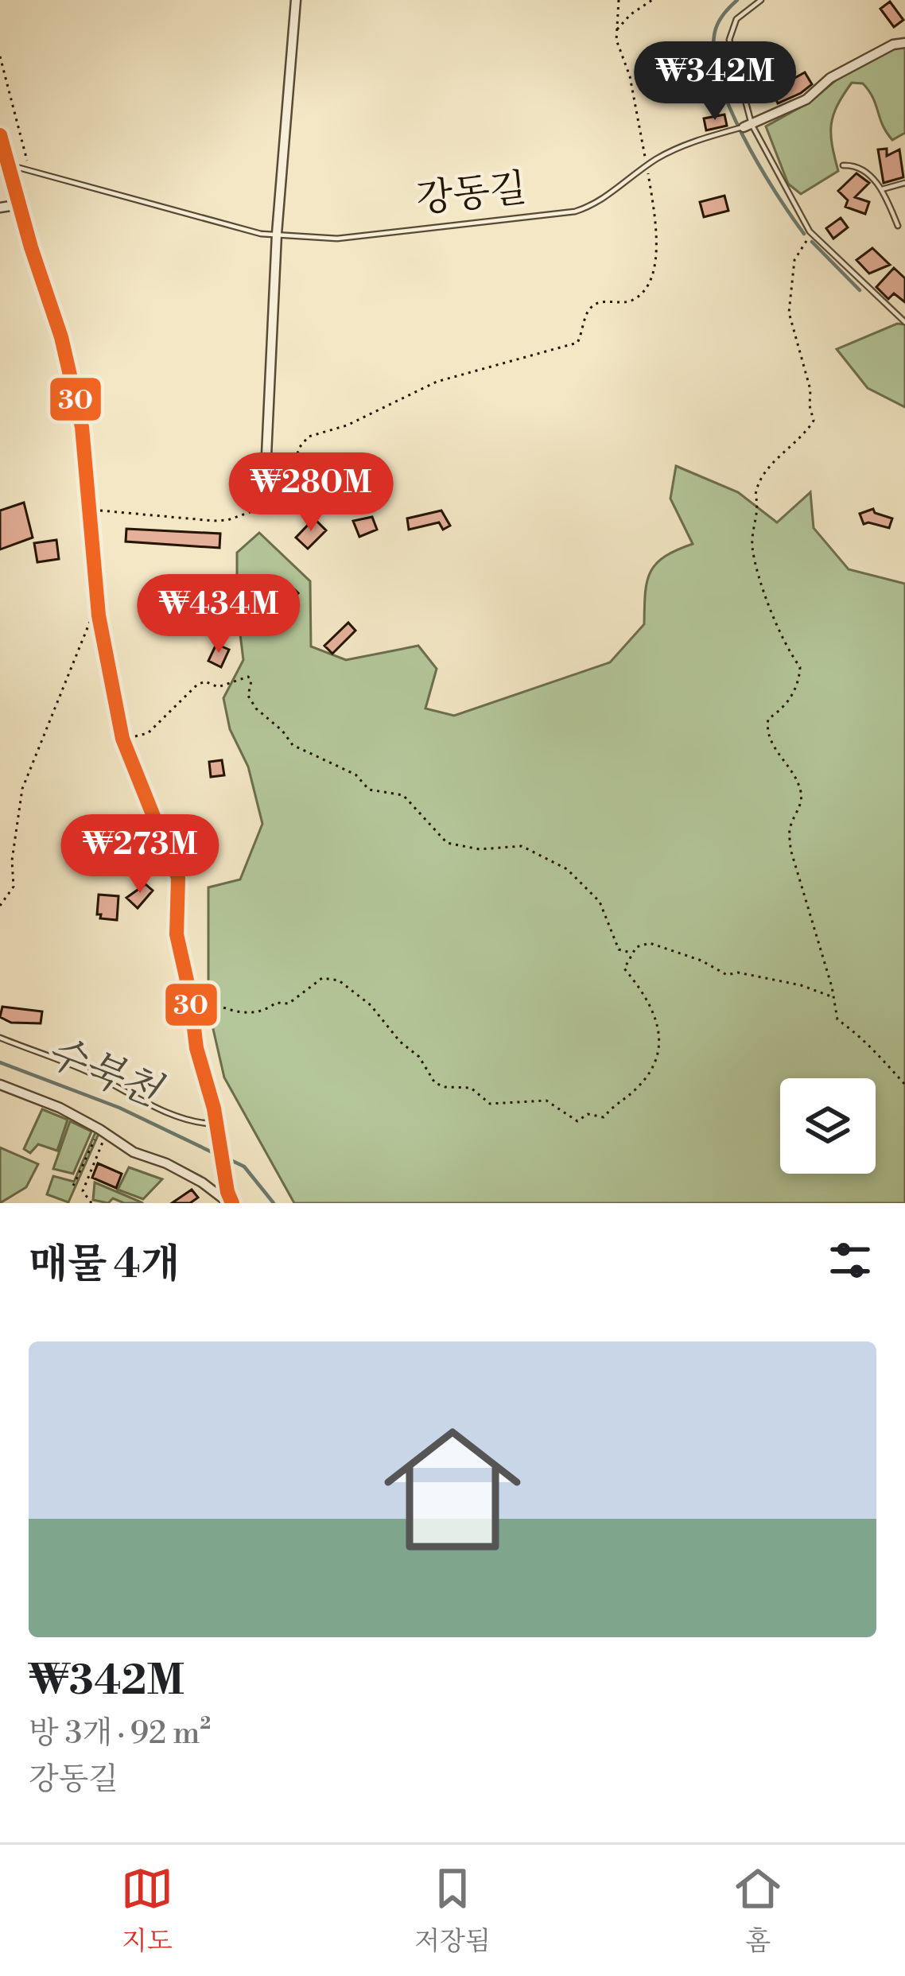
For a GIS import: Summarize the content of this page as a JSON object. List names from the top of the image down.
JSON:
{
  "streets": {
    "street": ["강동길"]
  },
  "water": ["수북천"],
  "lines": ["transit line 30"],
  "page": {
    "price": [
      "₩342M",
      "₩280M",
      "₩434M",
      "₩273M"
    ],
    "heading": "매물 4개",
    "list": [
      {
        "name": "₩342M",
        "note": "방 3개 · 92 m² · 강동길"
      }
    ],
    "tabs": ["지도", "저장됨", "홈"]
  }
}
